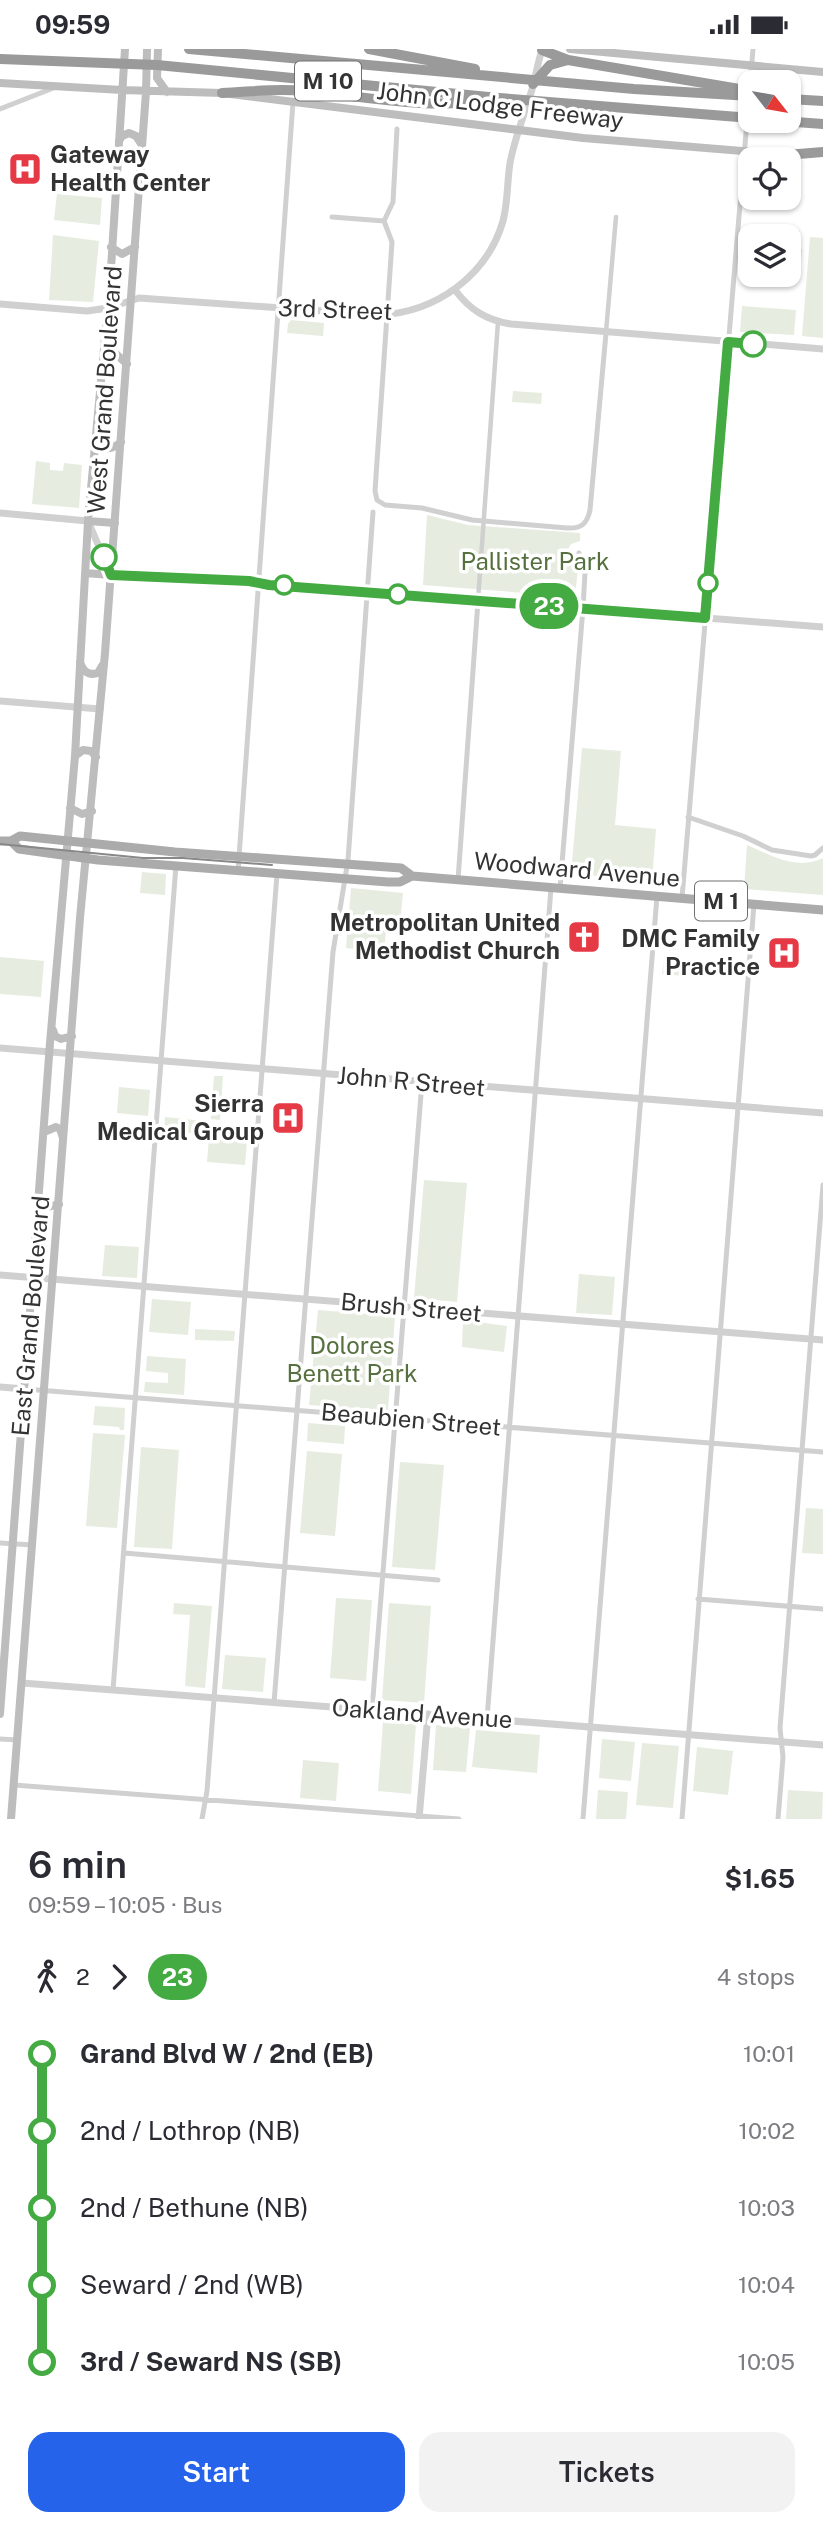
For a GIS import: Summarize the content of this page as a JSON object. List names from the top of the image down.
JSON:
{
  "streets": {
    "highway": ["M 10", "John C Lodge Freeway"],
    "main road": [
      "West Grand Boulevard",
      "Woodward Avenue",
      "M 1",
      "East Grand Boulevard"
    ],
    "street": [
      "3rd Street",
      "John R Street",
      "Brush Street",
      "Beaubien Street",
      "Oakland Avenue"
    ]
  },
  "crossings": [
    ["John C Lodge Freeway", "3rd Street"],
    ["John C Lodge Freeway", "West Grand Boulevard"],
    ["3rd Street", "West Grand Boulevard"],
    ["West Grand Boulevard", "Woodward Avenue"],
    ["West Grand Boulevard", "East Grand Boulevard"],
    ["Woodward Avenue", "East Grand Boulevard"],
    ["John R Street", "East Grand Boulevard"],
    ["Brush Street", "East Grand Boulevard"],
    ["East Grand Boulevard", "Beaubien Street"],
    ["East Grand Boulevard", "Oakland Avenue"]
  ],
  "parks": ["Pallister Park", "Dolores Benett Park"],
  "places": {
    "hospital": ["Gateway Health Center", "DMC Family Practice", "Sierra Medical Group"],
    "church": ["Metropolitan United Methodist Church"]
  },
  "lines": ["bus line 23"],
  "north": "bottom right",
  "page": {
    "status": "09:59",
    "on_map": "23",
    "heading": ["6 min", "09:59 – 10:05 · Bus", "$1.65"],
    "legs": ["2", "23", "4 stops"],
    "list": [
      {
        "name": "Grand Blvd W / 2nd (EB)",
        "value": "10:01"
      },
      {
        "name": "2nd / Lothrop (NB)",
        "value": "10:02"
      },
      {
        "name": "2nd / Bethune (NB)",
        "value": "10:03"
      },
      {
        "name": "Seward / 2nd (WB)",
        "value": "10:04"
      },
      {
        "name": "3rd / Seward NS (SB)",
        "value": "10:05"
      }
    ],
    "buttons": ["Start", "Tickets"]
  }
}
